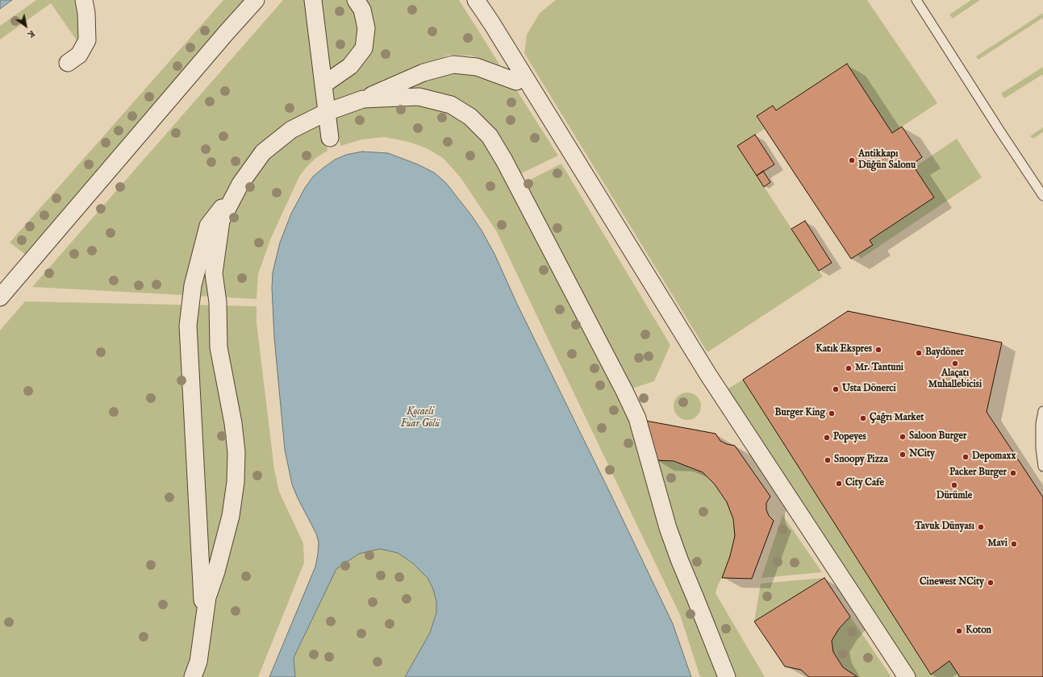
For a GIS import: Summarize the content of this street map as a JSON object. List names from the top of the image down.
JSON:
{
  "water": ["Kocaeli Fuar Gölü"],
  "places": [
    "Antikkapı Düğün Salonu",
    "Katık Ekspres",
    "Baydöner",
    "Alaçatı Muhallebicisi",
    "Mr. Tantuni",
    "Usta Dönerci",
    "Burger King",
    "Çağrı Market",
    "Saloon Burger",
    "Popeyes",
    "NCity",
    "Depomaxx",
    "Snoopy Pizza",
    "Packer Burger",
    "City Cafe",
    "Dürümle",
    "Tavuk Dünyası",
    "Mavi",
    "Cinewest NCity",
    "Koton"
  ],
  "north": "bottom right"
}
